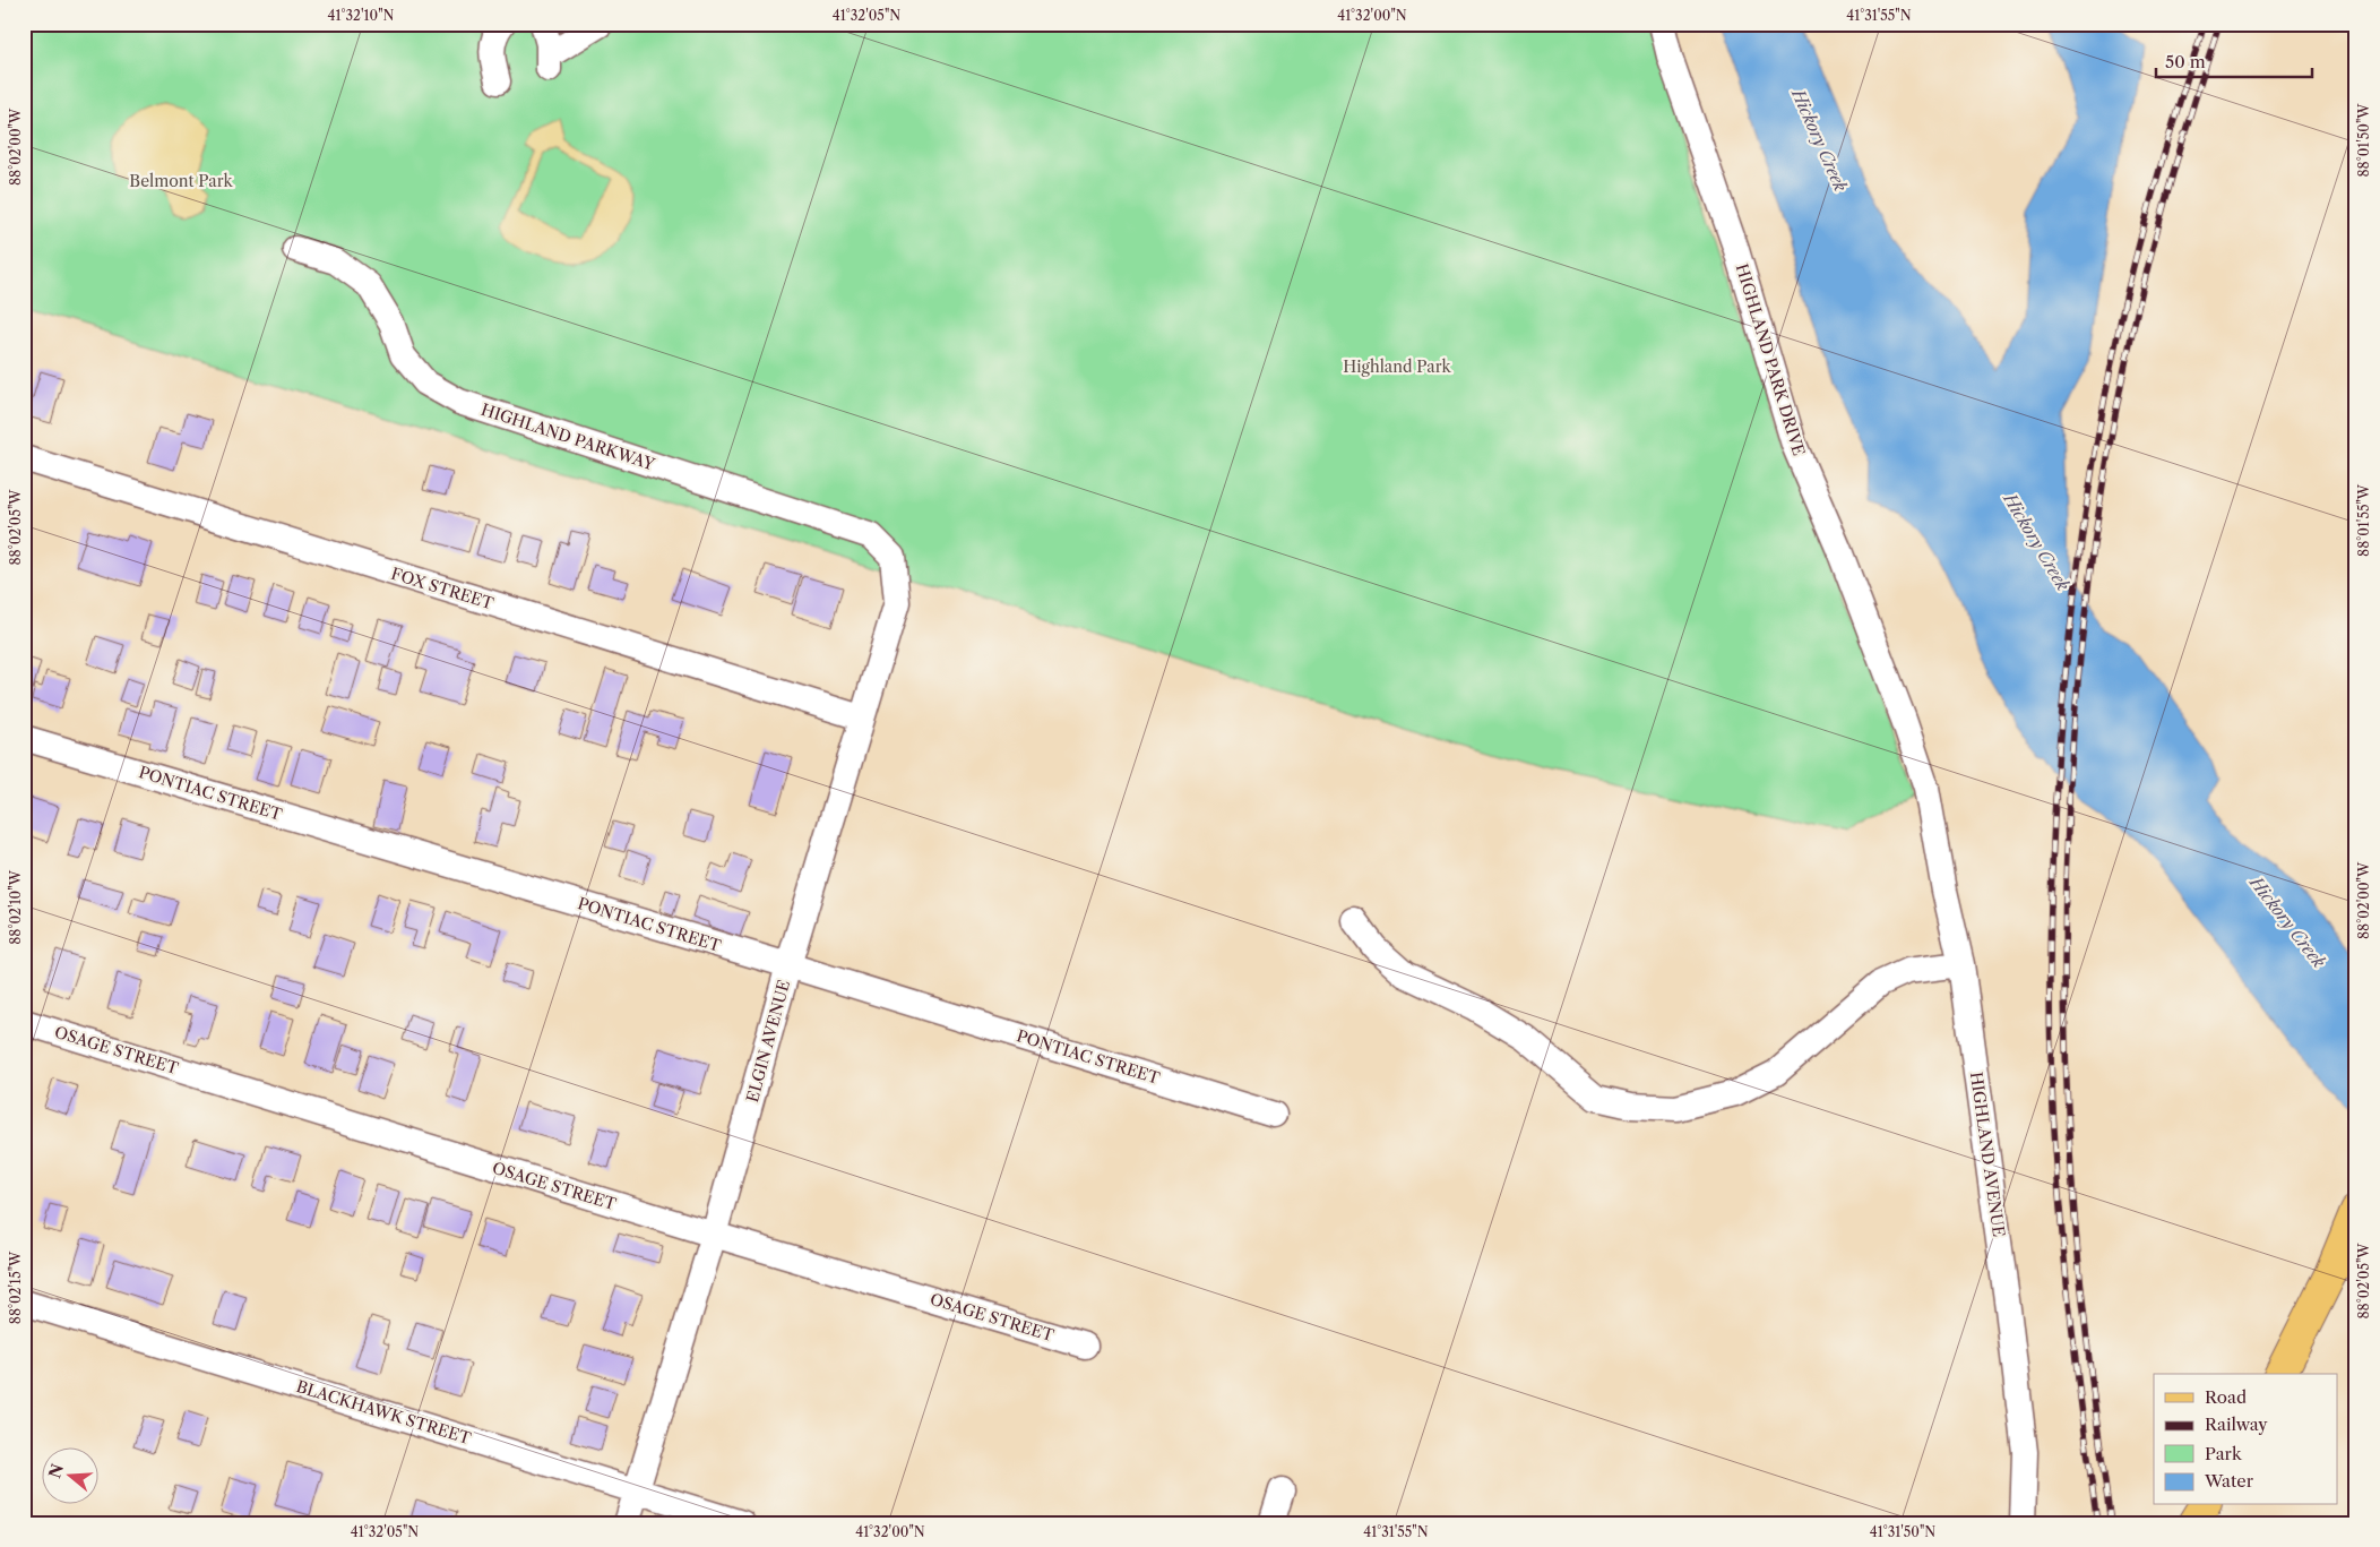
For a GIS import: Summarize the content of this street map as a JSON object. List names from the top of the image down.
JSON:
{
  "streets": {
    "street": [
      "HIGHLAND PARK DRIVE",
      "HIGHLAND PARKWAY",
      "FOX STREET",
      "PONTIAC STREET",
      "ELGIN AVENUE",
      "OSAGE STREET",
      "HIGHLAND AVENUE",
      "BLACKHAWK STREET"
    ]
  },
  "crossings": [
    ["HIGHLAND PARK DRIVE", "HIGHLAND AVENUE"],
    ["HIGHLAND PARKWAY", "ELGIN AVENUE"],
    ["FOX STREET", "ELGIN AVENUE"],
    ["PONTIAC STREET", "ELGIN AVENUE"],
    ["ELGIN AVENUE", "OSAGE STREET"],
    ["ELGIN AVENUE", "BLACKHAWK STREET"]
  ],
  "water": ["Hickory Creek"],
  "parks": ["Belmont Park", "Highland Park"],
  "legend": [
    "Road",
    "Railway",
    "Park",
    "Water"
  ],
  "scale_bar": "50 m",
  "north": "left",
  "coordinates": [
    "41°32'10\"N",
    "41°32'05\"N",
    "41°32'00\"N",
    "41°31'55\"N",
    "88°01'50\"W",
    "88°02'00\"W",
    "88°01'55\"W",
    "88°02'05\"W",
    "88°02'10\"W",
    "88°02'15\"W",
    "41°31'50\"N"
  ]
}
